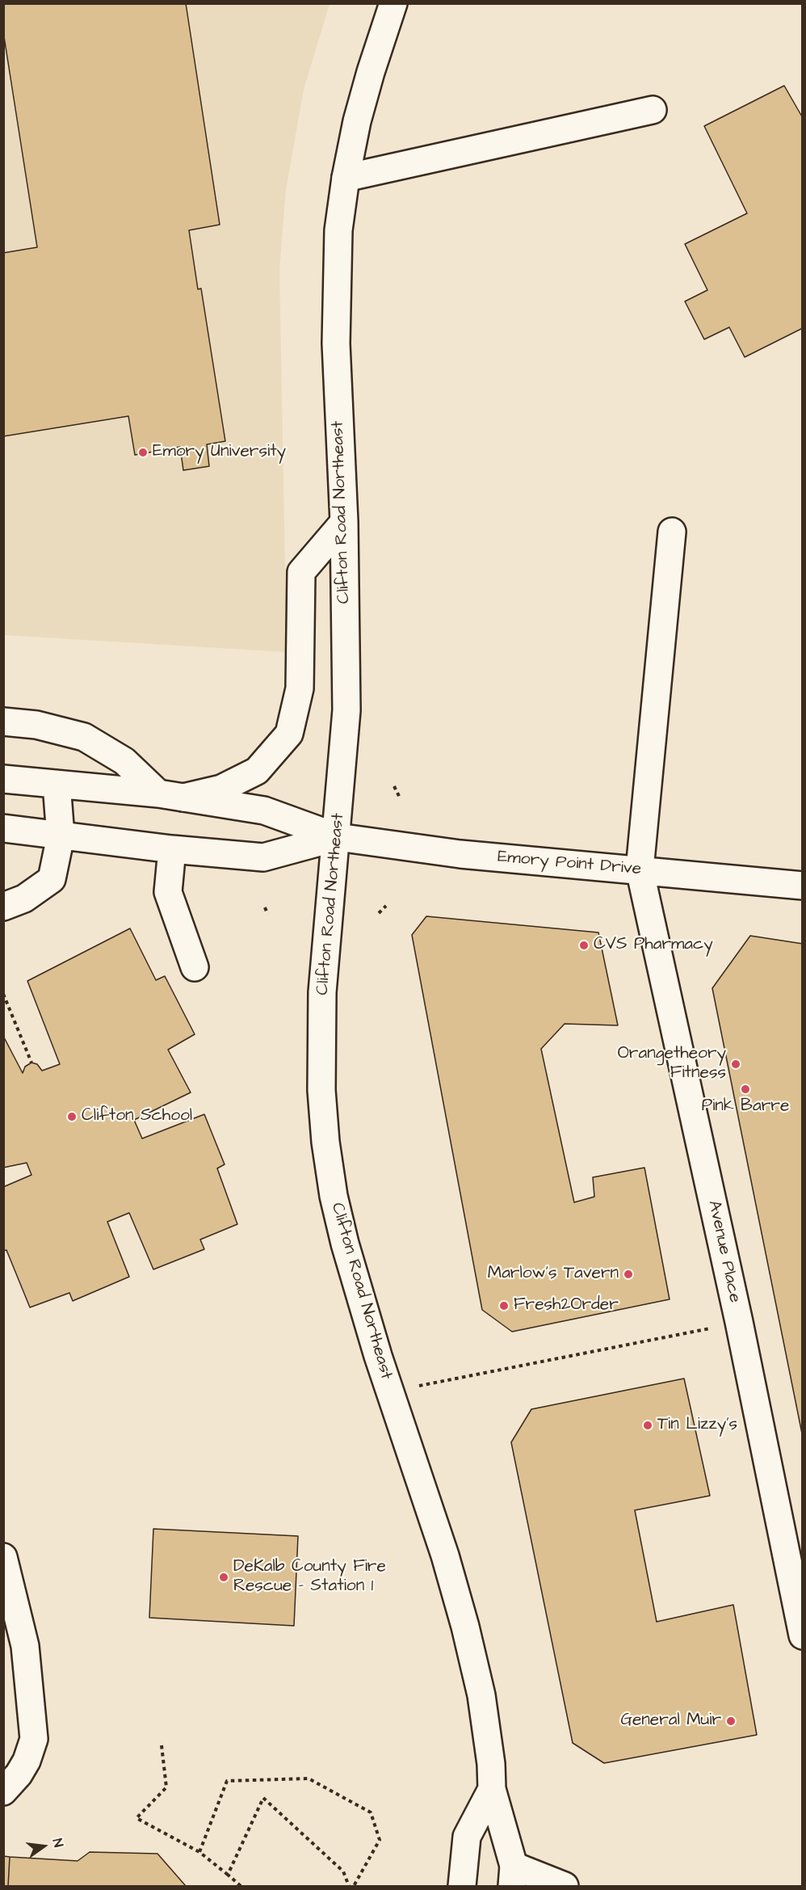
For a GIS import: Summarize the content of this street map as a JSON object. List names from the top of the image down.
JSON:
{
  "streets": {
    "main road": ["Clifton Road Northeast", "Emory Point Drive", "Avenue Place"]
  },
  "crossings": [
    ["Clifton Road Northeast", "Emory Point Drive"],
    ["Emory Point Drive", "Avenue Place"]
  ],
  "places": [
    "Emory University",
    "CVS Pharmacy",
    "Orangetheory Fitness",
    "Pink Barre",
    "Clifton School",
    "Marlow's Tavern",
    "Fresh2Order",
    "Tin Lizzy's",
    "DeKalb County Fire Rescue - Station 1",
    "General Muir"
  ],
  "north": "right"
}
